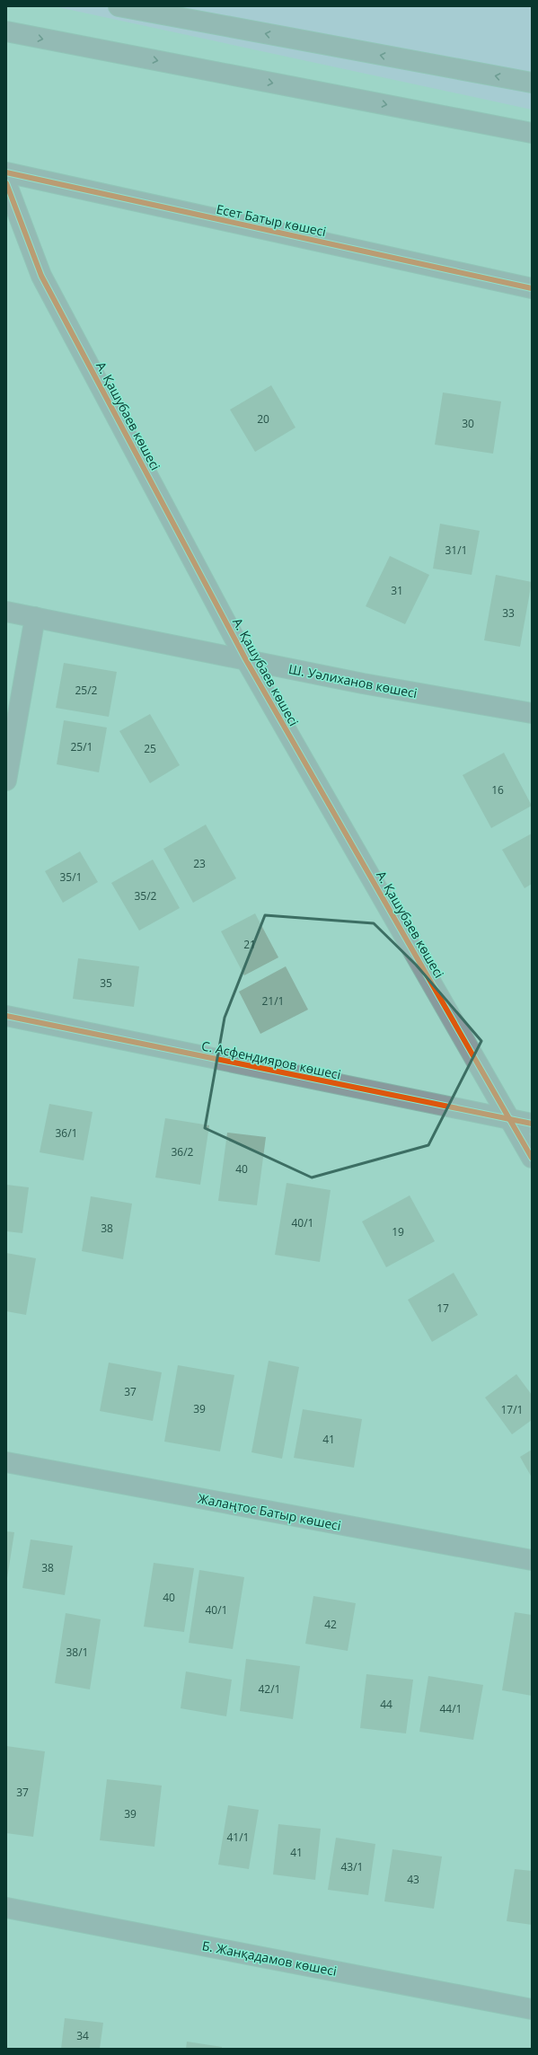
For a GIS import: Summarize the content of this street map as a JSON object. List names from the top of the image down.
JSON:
{
  "streets": {
    "street": [
      "Есет Батыр көшесі",
      "А. Қашубаев көшесі",
      "Ш. Уәлиханов көшесі",
      "С. Асфендияров көшесі",
      "Жалаңтос Батыр көшесі",
      "Б. Жанқадамов көшесі"
    ]
  },
  "crossings": [
    ["А. Қашубаев көшесі", "Ш. Уәлиханов көшесі"],
    ["А. Қашубаев көшесі", "С. Асфендияров көшесі"]
  ],
  "house_numbers": [
    "20",
    "30",
    "31/1",
    "31",
    "33",
    "25/2",
    "25/1",
    "25",
    "16",
    "23",
    "35/1",
    "35/2",
    "21",
    "35",
    "21/1",
    "36/1",
    "36/2",
    "40",
    "40/1",
    "38",
    "19",
    "17",
    "37",
    "39",
    "17/1",
    "41",
    "38",
    "40",
    "40/1",
    "42",
    "38/1",
    "42/1",
    "44",
    "44/1",
    "37",
    "39",
    "41/1",
    "41",
    "43/1",
    "43",
    "34"
  ]
}
